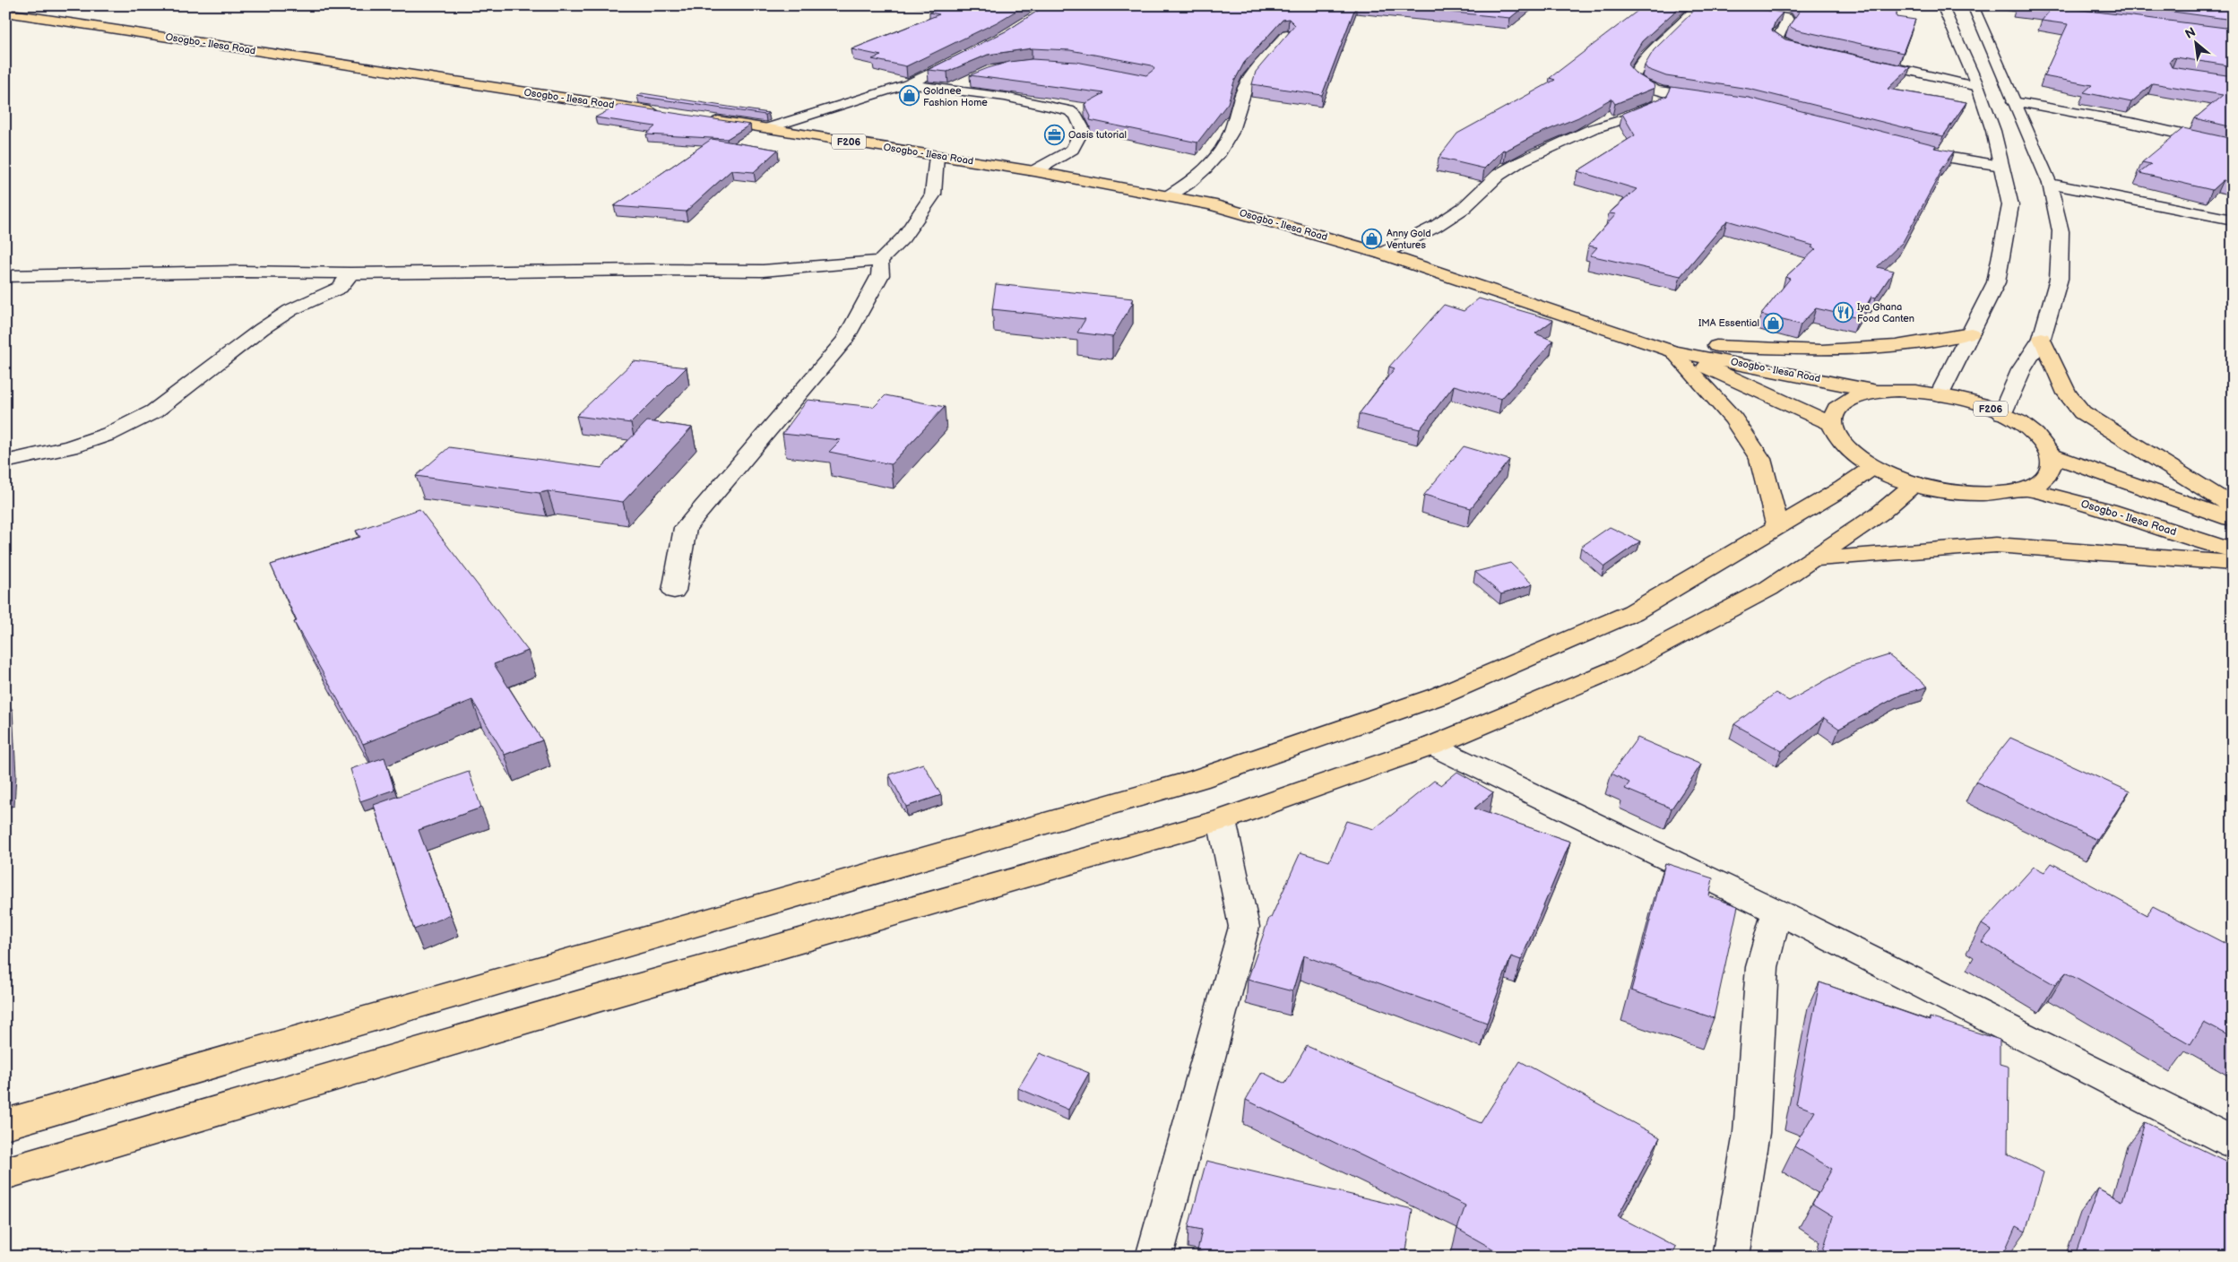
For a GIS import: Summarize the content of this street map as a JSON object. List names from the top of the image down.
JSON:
{
  "streets": {
    "main road": ["Osogbo - Ilesa Road", "F206"]
  },
  "crossings": [
    ["Osogbo - Ilesa Road", "F206"]
  ],
  "places": {
    "shop": ["Goldnee Fashion Home", "Anny Gold Ventures", "IMA Essential"],
    "office": ["Oasis tutorial"],
    "restaurant": ["Iya Ghana Food Canten"]
  },
  "north": "top left"
}
